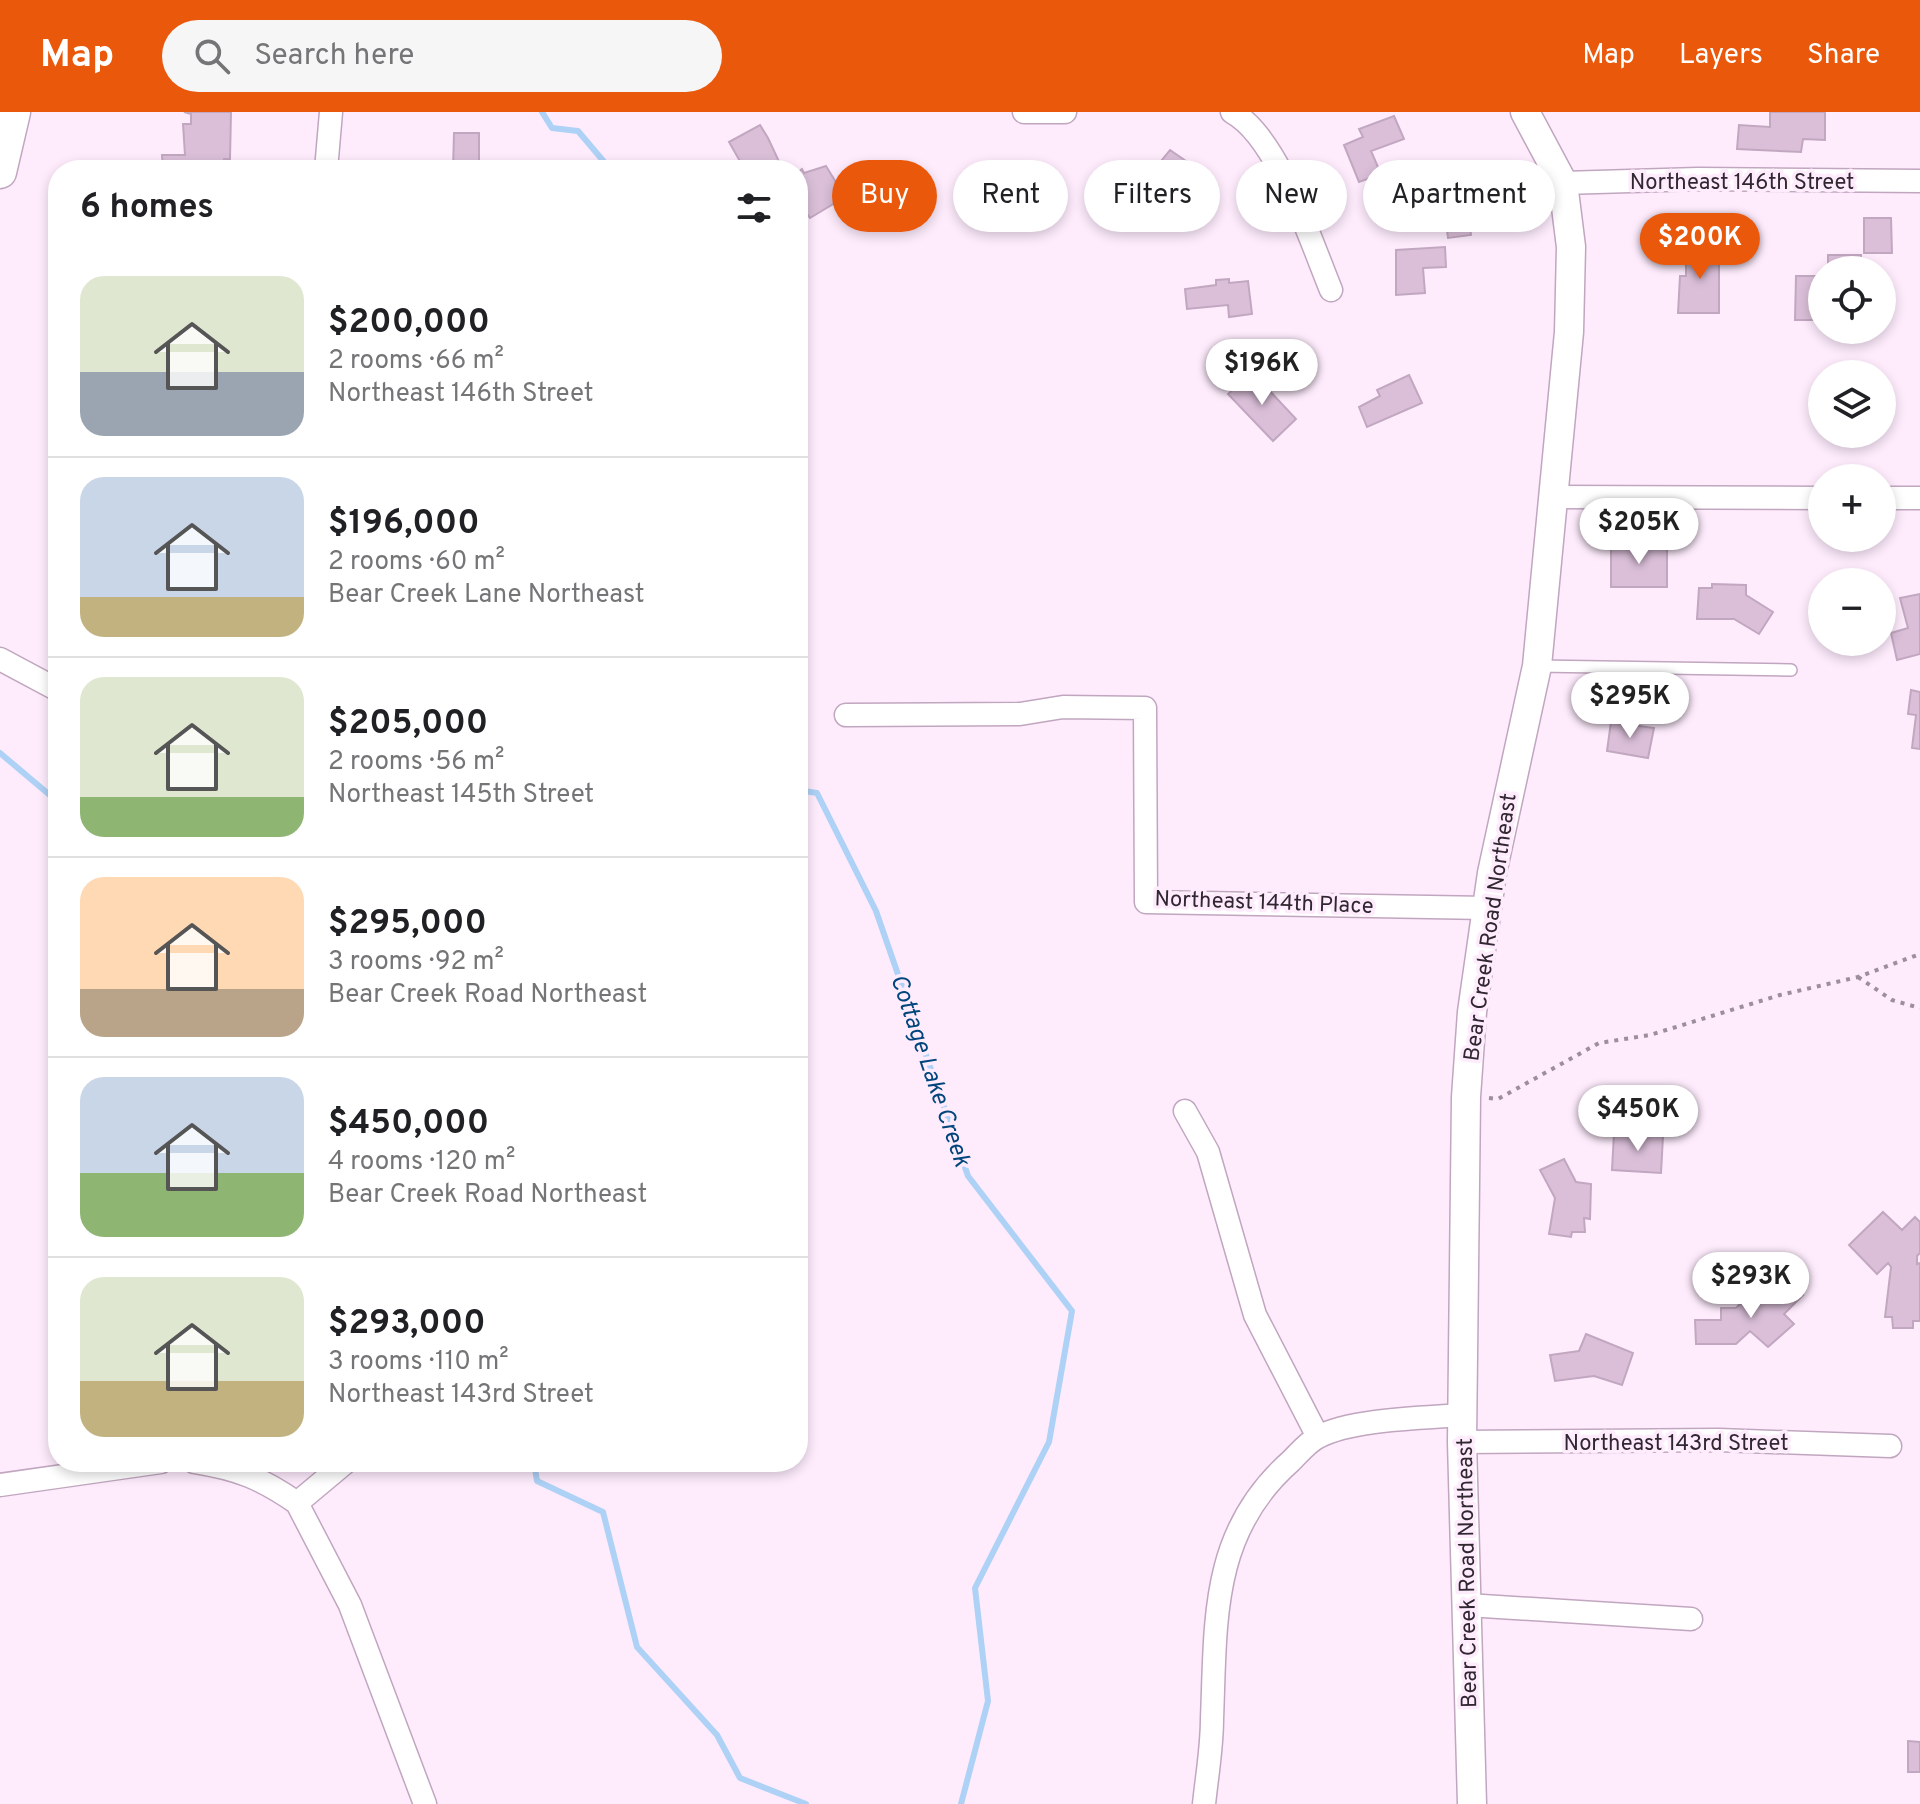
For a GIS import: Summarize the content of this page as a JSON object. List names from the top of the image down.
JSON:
{
  "streets": {
    "street": [
      "Northeast 146th Street",
      "Northeast 144th Place",
      "Bear Creek Road Northeast",
      "Northeast 143rd Street"
    ]
  },
  "crossings": [
    ["Northeast 146th Street", "Bear Creek Road Northeast"],
    ["Northeast 144th Place", "Bear Creek Road Northeast"],
    ["Bear Creek Road Northeast", "Northeast 143rd Street"]
  ],
  "water": ["Cottage Lake Creek"],
  "page": {
    "header": "Map",
    "search": "Search here",
    "nav": ["Map", "Layers", "Share"],
    "chip": [
      "Buy",
      "Rent",
      "Filters",
      "New",
      "Apartment"
    ],
    "heading": "6 homes",
    "price": [
      "$200K",
      "$196K",
      "$205K",
      "$295K",
      "$450K",
      "$293K"
    ],
    "map_buttons": ["+", "−"],
    "list": [
      {
        "name": "$200,000",
        "note": "2 rooms · 66 m² · Northeast 146th Street"
      },
      {
        "name": "$196,000",
        "note": "2 rooms · 60 m² · Bear Creek Lane Northeast"
      },
      {
        "name": "$205,000",
        "note": "2 rooms · 56 m² · Northeast 145th Street"
      },
      {
        "name": "$295,000",
        "note": "3 rooms · 92 m² · Bear Creek Road Northeast"
      },
      {
        "name": "$450,000",
        "note": "4 rooms · 120 m² · Bear Creek Road Northeast"
      },
      {
        "name": "$293,000",
        "note": "3 rooms · 110 m² · Northeast 143rd Street"
      }
    ]
  }
}
